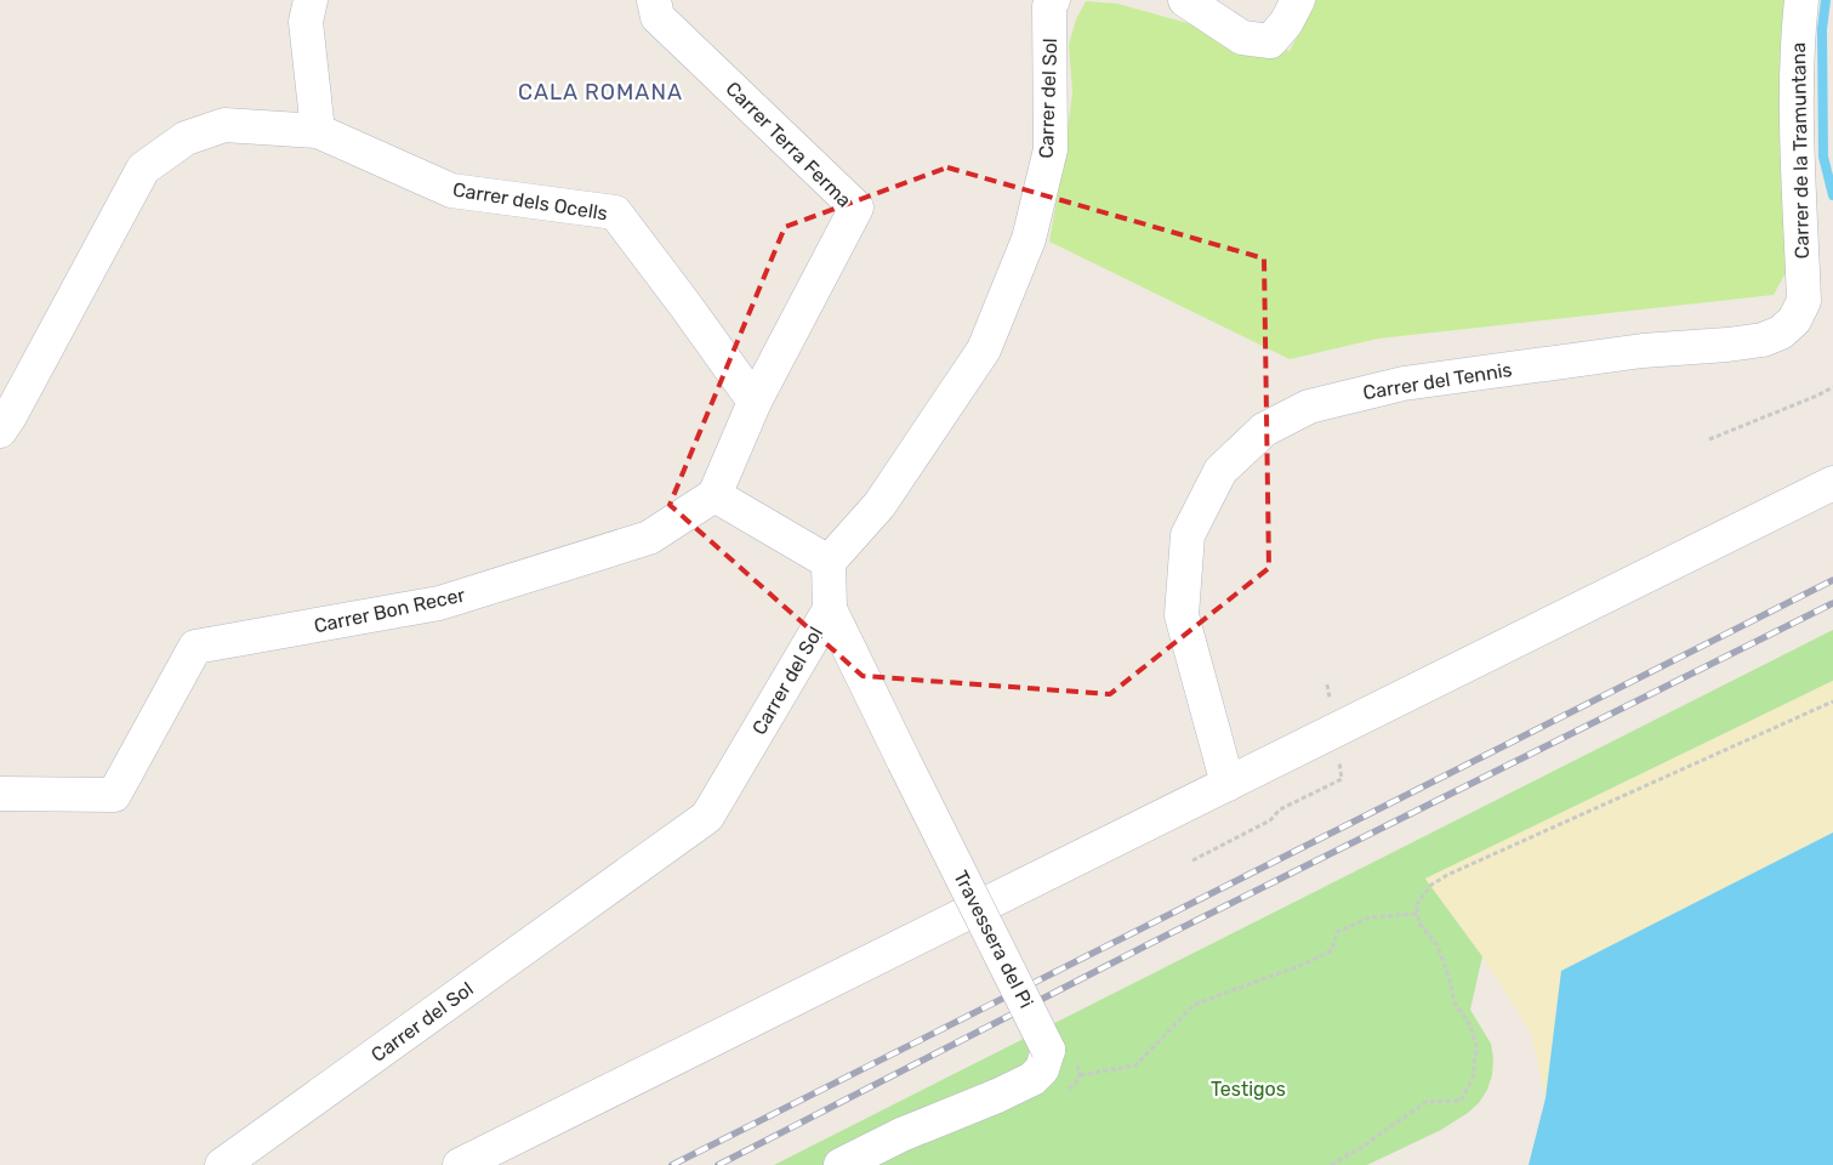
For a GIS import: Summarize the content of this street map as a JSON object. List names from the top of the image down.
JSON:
{
  "streets": {
    "street": [
      "Carrer del Sol",
      "Carrer Terra Ferma",
      "Carrer de la Tramuntana",
      "Carrer dels Ocells",
      "Carrer del Tennis",
      "Carrer Bon Recer",
      "Travessera del Pi"
    ]
  },
  "crossings": [
    ["Carrer del Sol", "Travessera del Pi"],
    ["Carrer Terra Ferma", "Carrer dels Ocells"],
    ["Carrer de la Tramuntana", "Carrer del Tennis"]
  ],
  "districts": ["CALA ROMANA"],
  "parks": ["Testigos"]
}
